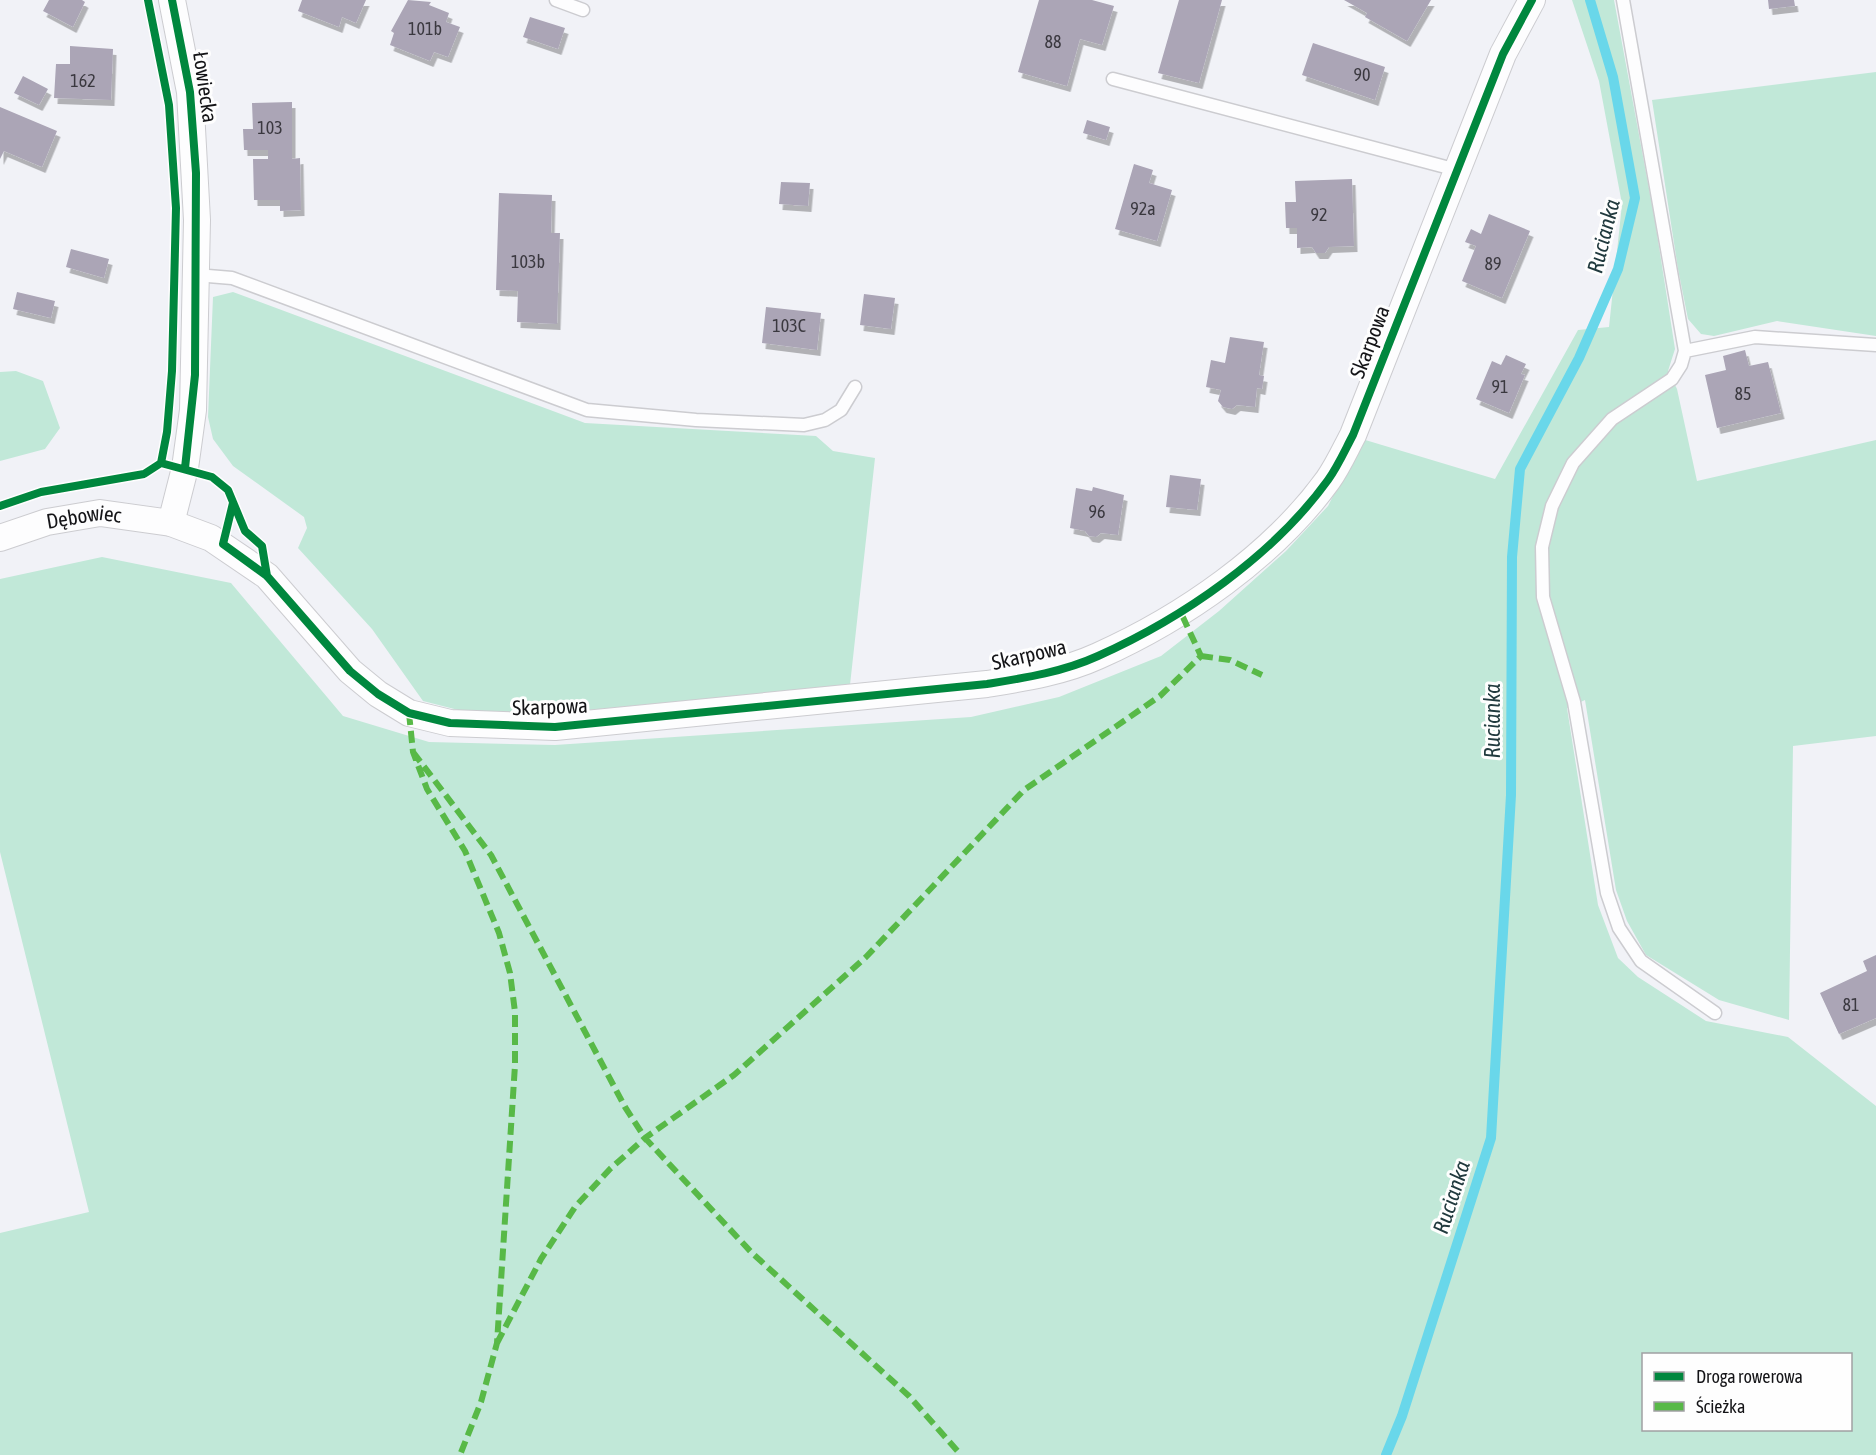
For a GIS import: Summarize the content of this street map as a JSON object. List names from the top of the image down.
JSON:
{
  "streets": {
    "street": ["Łowiecka", "Skarpowa", "Dębowiec"]
  },
  "crossings": [
    ["Łowiecka", "Skarpowa"],
    ["Łowiecka", "Dębowiec"],
    ["Skarpowa", "Dębowiec"]
  ],
  "water": ["Rucianka"],
  "house_numbers": [
    "101b",
    "88",
    "90",
    "162",
    "103",
    "92a",
    "92",
    "103b",
    "89",
    "103C",
    "91",
    "85",
    "96",
    "81"
  ],
  "legend": ["Droga rowerowa", "Ścieżka"]
}
